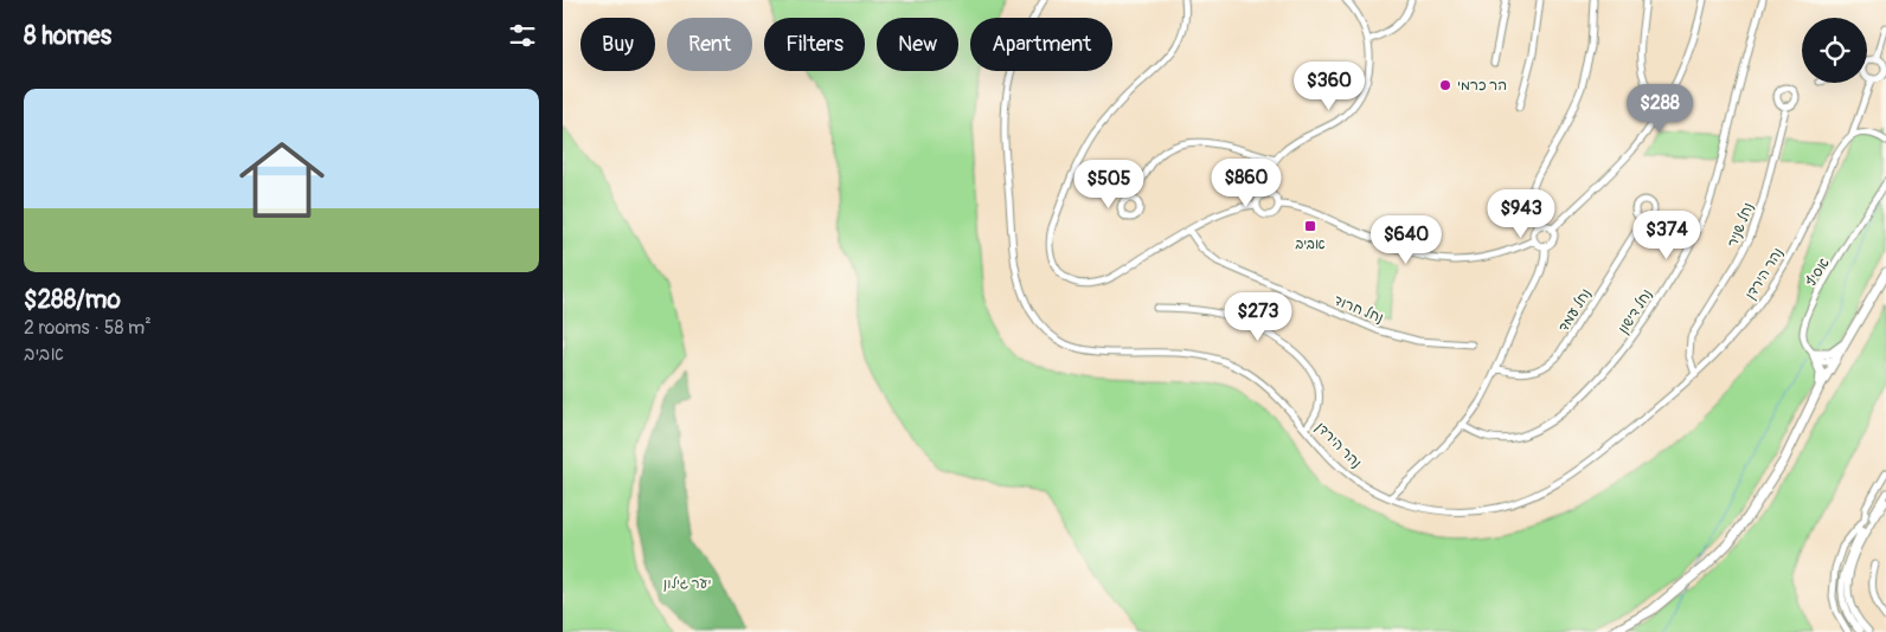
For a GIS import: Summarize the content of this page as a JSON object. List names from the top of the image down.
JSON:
{
  "streets": {
    "street": [
      "נחל שניר",
      "אסיף",
      "נהר הירדן",
      "נחל חרוד",
      "נחל עמד",
      "נחל דישון"
    ]
  },
  "crossings": [
    ["נחל שניר", "נהר הירדן"]
  ],
  "parks": ["יער גילון"],
  "places": {
    "other": ["הר כרמי"],
    "transit": ["אביב"]
  },
  "page": {
    "heading": "8 homes",
    "chip": [
      "Buy",
      "Rent",
      "Filters",
      "New",
      "Apartment"
    ],
    "price": [
      "$360",
      "$288",
      "$860",
      "$505",
      "$943",
      "$374",
      "$640",
      "$273"
    ],
    "list": [
      {
        "name": "$288/mo",
        "note": "2 rooms · 58 m² · אביב"
      }
    ]
  }
}
